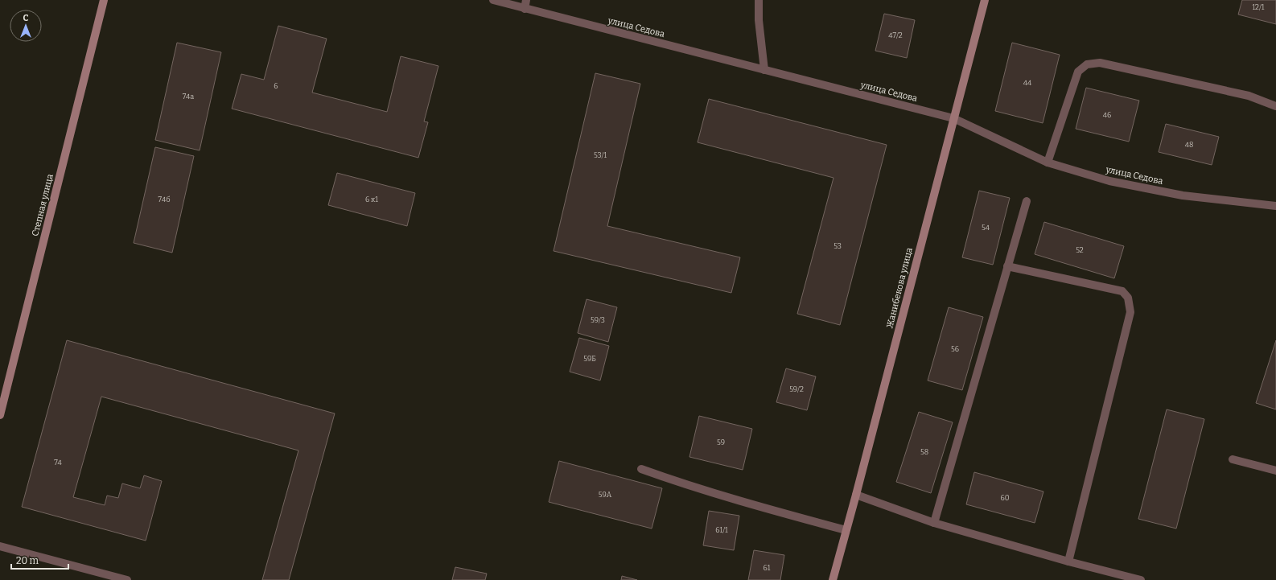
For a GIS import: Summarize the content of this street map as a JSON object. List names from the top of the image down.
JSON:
{
  "streets": {
    "street": ["улица Седова", "Степная улица", "Жанибекова улица"]
  },
  "crossings": [
    ["улица Седова", "Жанибекова улица"]
  ],
  "house_numbers": [
    "12/1",
    "47/2",
    "44",
    "6",
    "74а",
    "46",
    "48",
    "53/1",
    "74б",
    "6 к1",
    "54",
    "53",
    "52",
    "59/3",
    "56",
    "59Б",
    "59/2",
    "59",
    "58",
    "74",
    "59А",
    "60",
    "61/1",
    "61"
  ],
  "scale_bar": "20 m",
  "north": "top"
}
